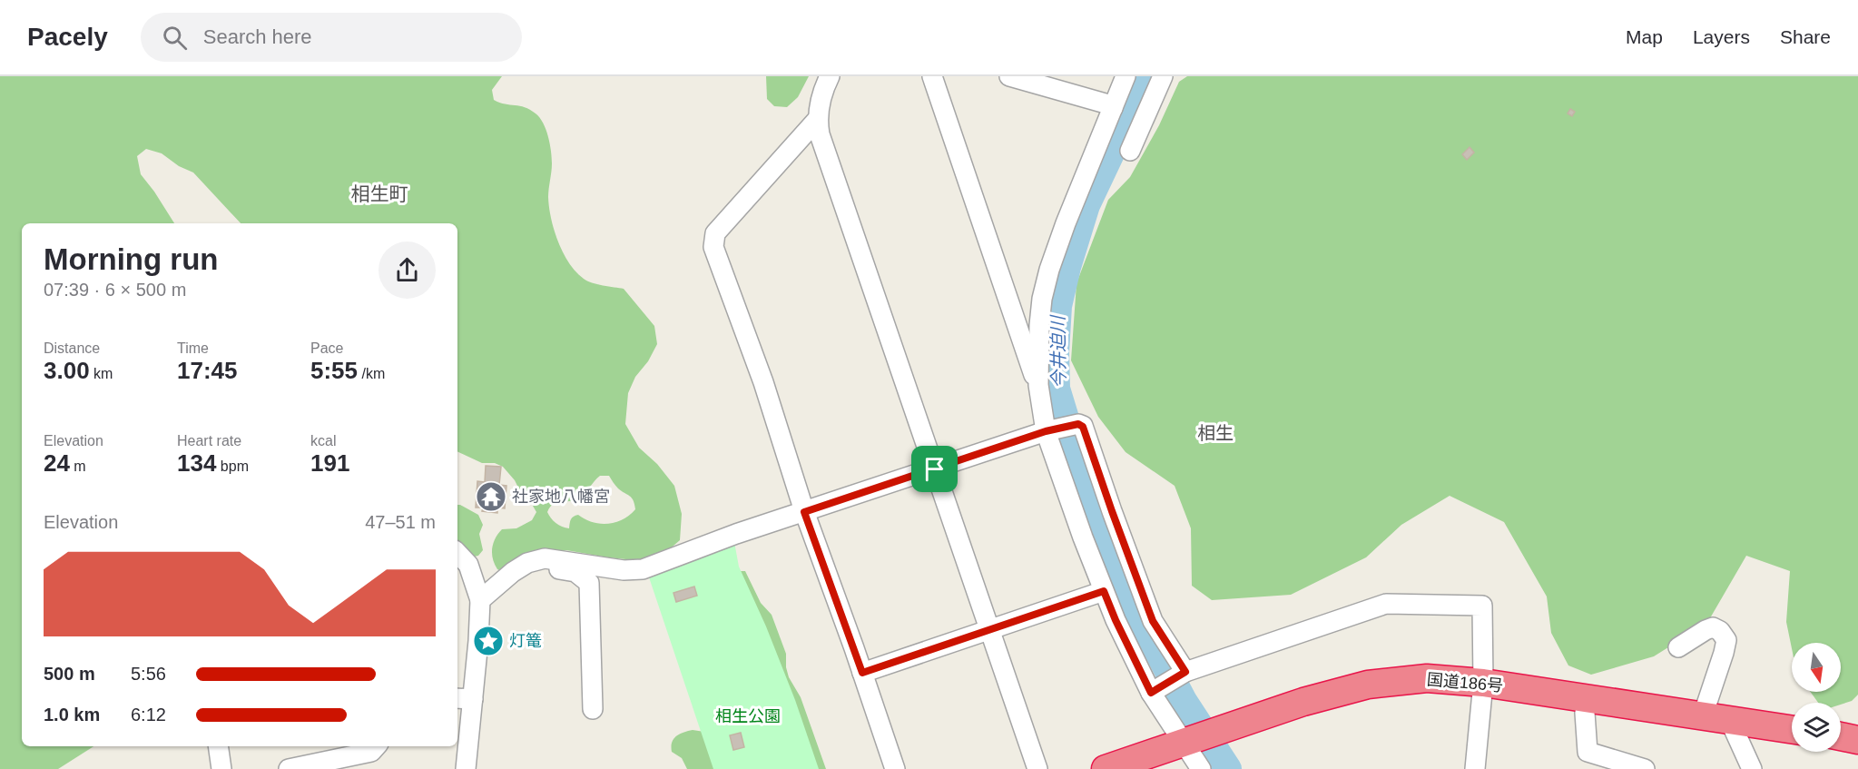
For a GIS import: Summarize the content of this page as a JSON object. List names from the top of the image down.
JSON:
{
  "streets": {
    "highway": ["国道186号"]
  },
  "districts": ["相生町", "相生"],
  "water": ["今井迫川"],
  "parks": ["相生公園"],
  "places": {
    "temple": ["社家地八幡宮"],
    "place": ["灯篭"]
  },
  "north": "bottom",
  "page": {
    "header": "Pacely",
    "search": "Search here",
    "nav": ["Map", "Layers", "Share"],
    "heading": ["Morning run", "07:39 · 6 × 500 m"],
    "stats": [
      ["Distance", "3.00 km"],
      ["Time", "17:45"],
      ["Pace", "5:55 /km"],
      ["Elevation", "24 m"],
      ["Heart rate", "134 bpm"],
      ["kcal", "191"]
    ],
    "chart": ["Elevation", "47–51 m"],
    "list": [
      {
        "name": "500 m",
        "note": "5:56"
      },
      {
        "name": "1.0 km",
        "note": "6:12"
      }
    ]
  }
}
